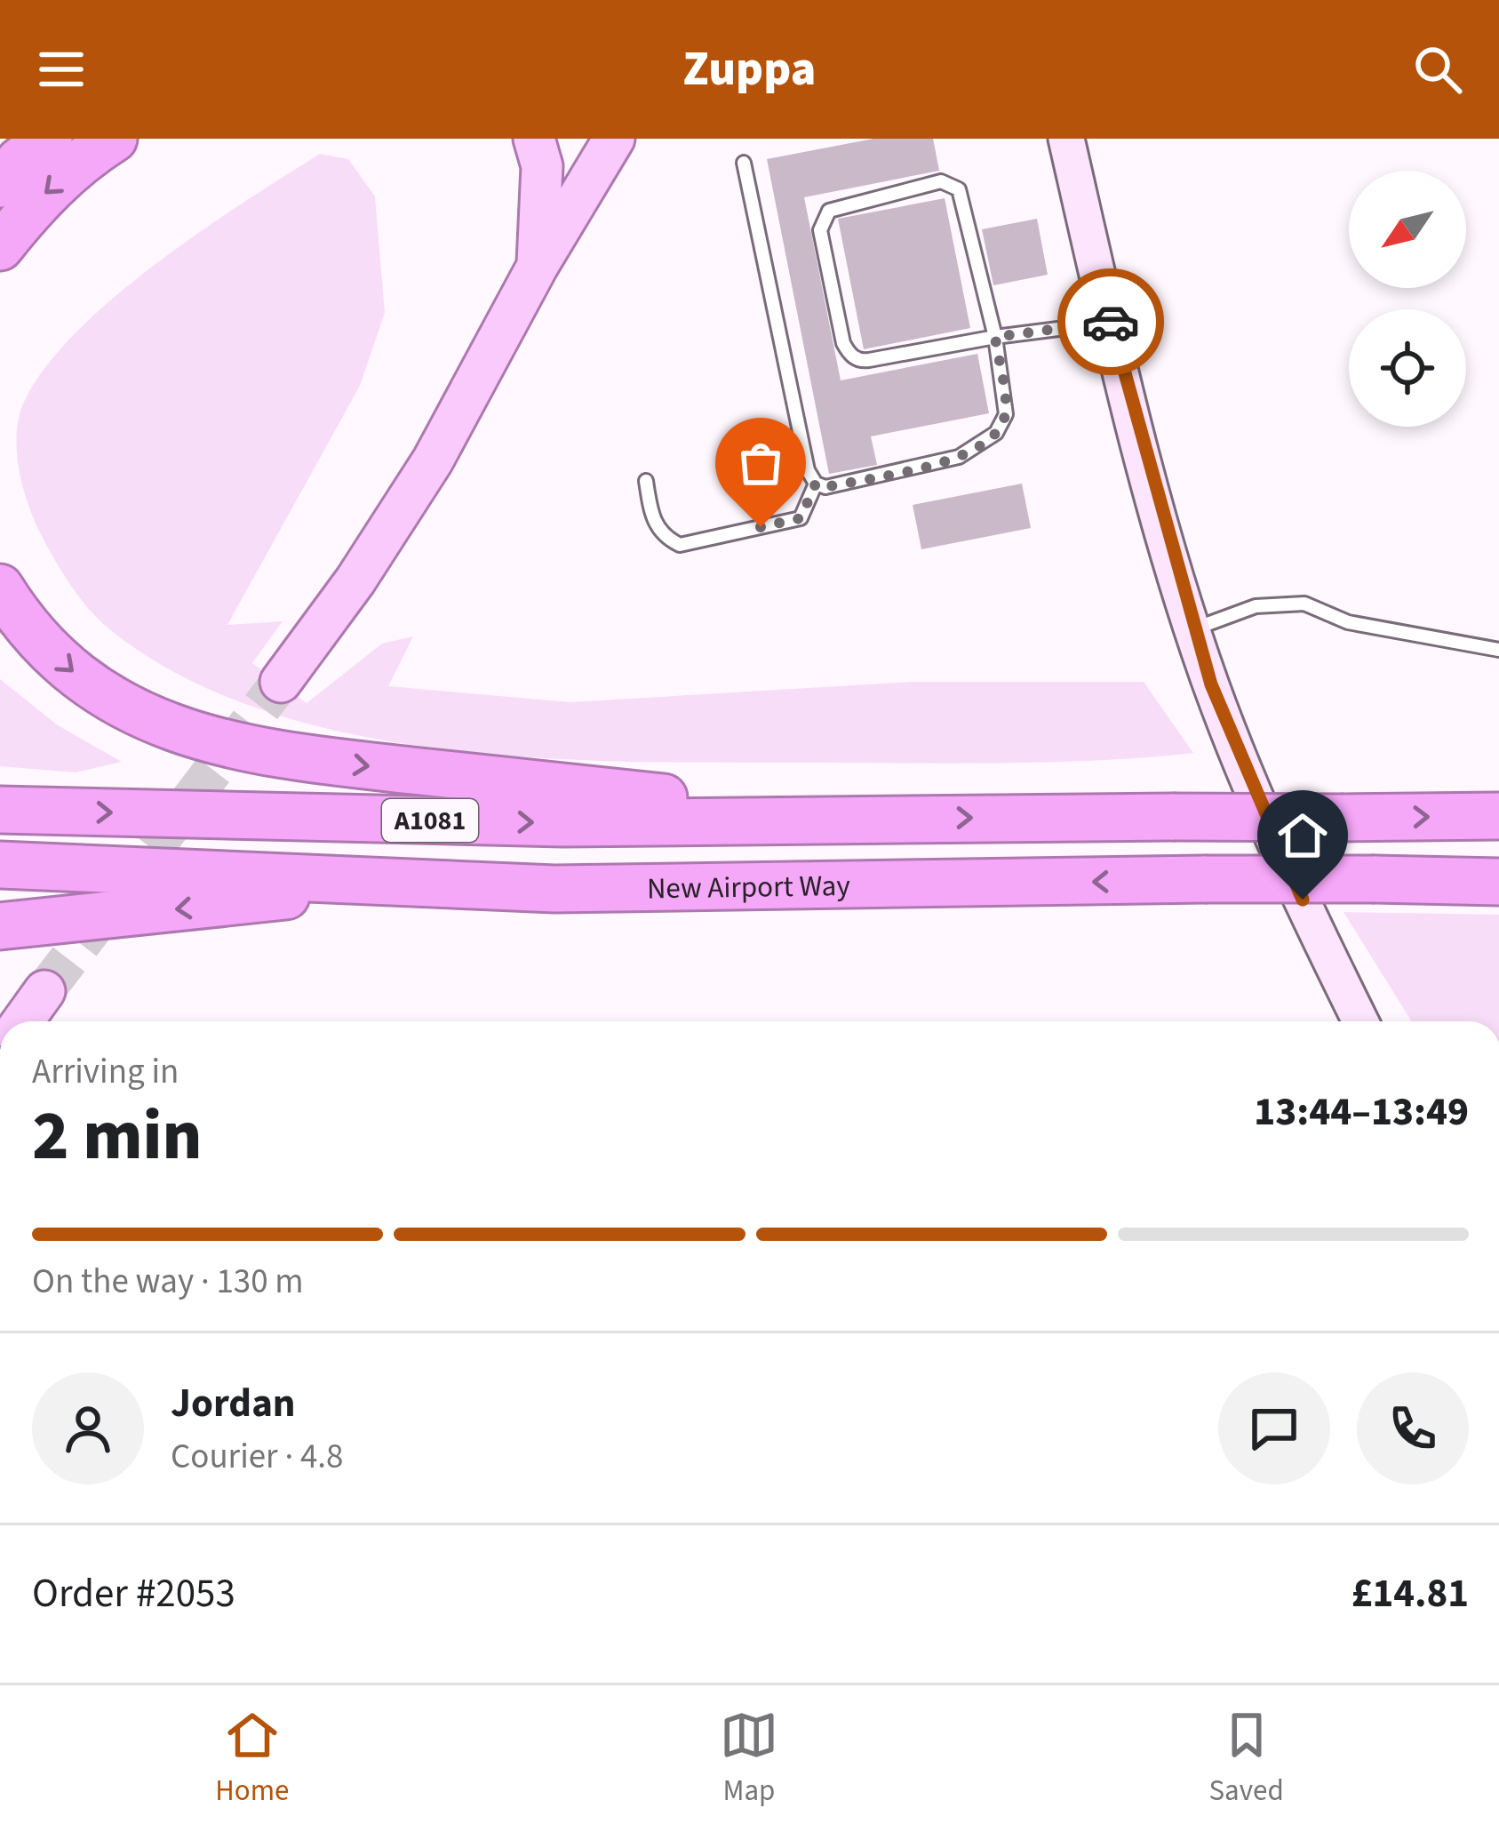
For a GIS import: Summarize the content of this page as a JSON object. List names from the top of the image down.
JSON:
{
  "streets": {
    "highway": ["A1081", "New Airport Way"]
  },
  "crossings": [
    ["A1081", "New Airport Way"]
  ],
  "north": "bottom left",
  "page": {
    "header": "Zuppa",
    "heading": ["2 min", "Arriving in", "13:44–13:49"],
    "panel": [
      "Jordan",
      "Courier · 4.8",
      "Order #2053",
      "£14.81"
    ],
    "bar": "On the way · 130 m",
    "tabs": ["Home", "Map", "Saved"]
  }
}
